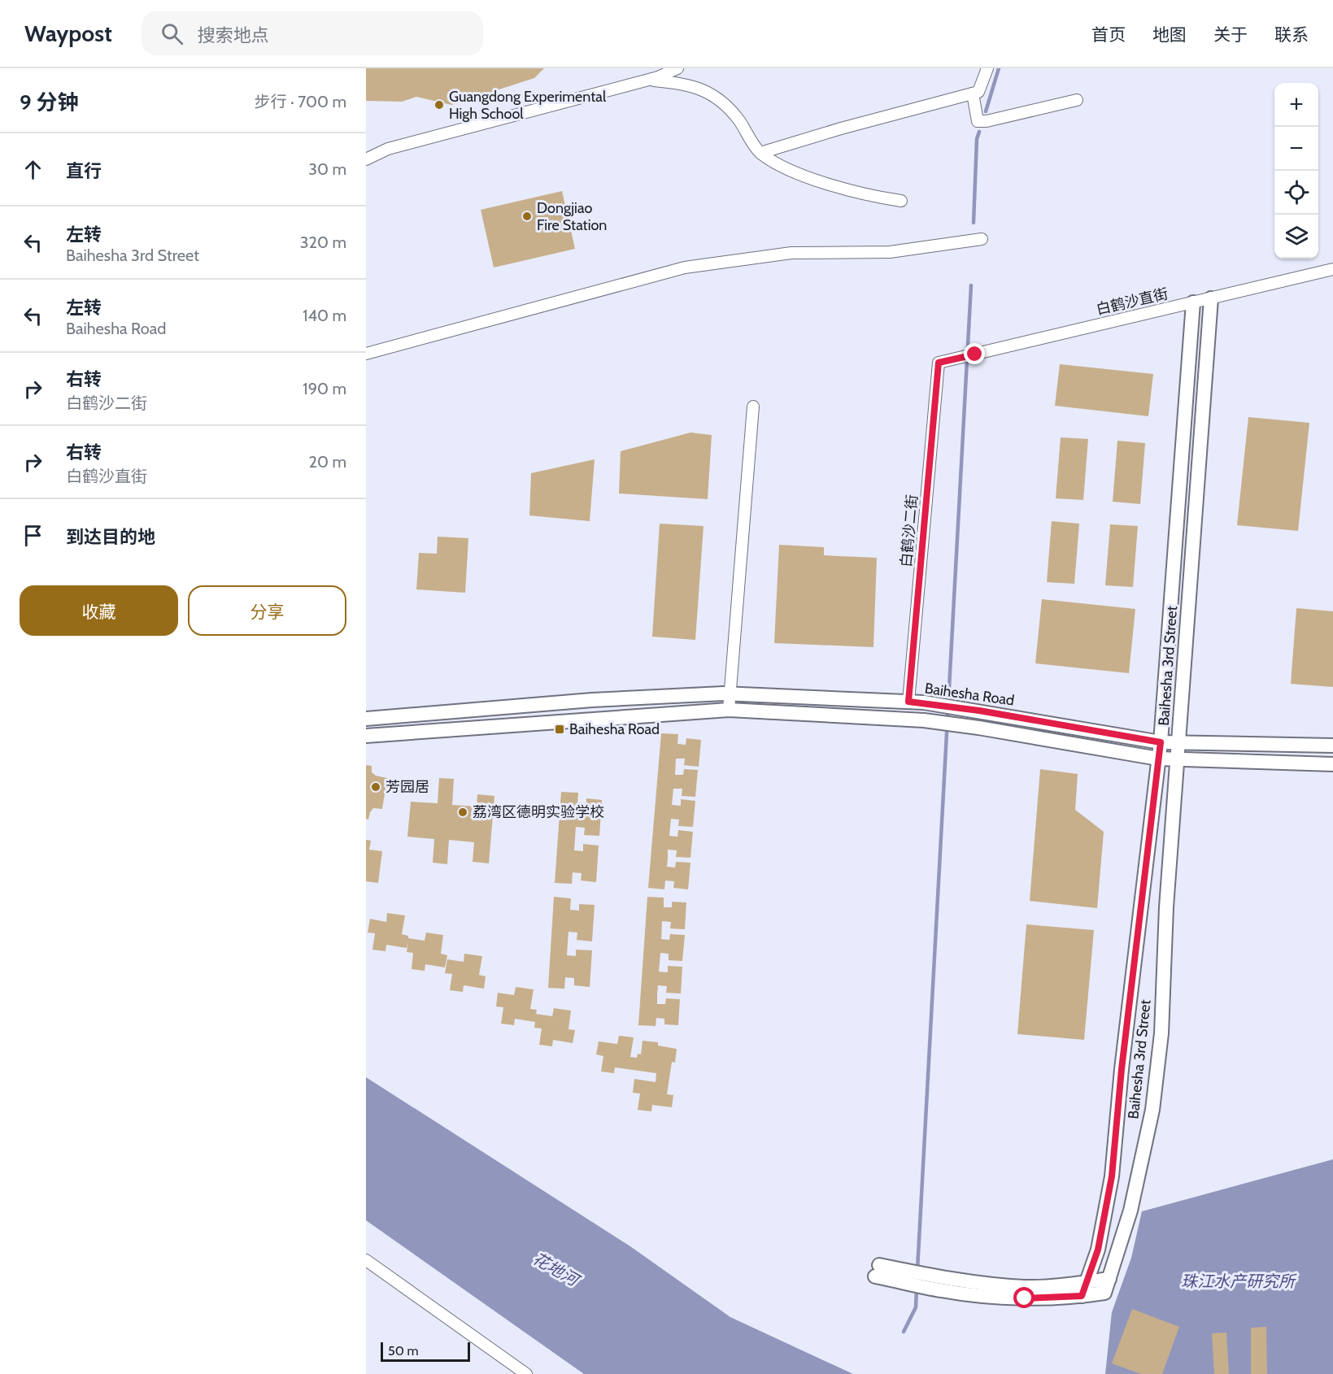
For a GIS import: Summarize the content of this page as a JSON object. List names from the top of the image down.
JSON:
{
  "streets": {
    "street": [
      "白鹤沙直街",
      "白鹤沙二街",
      "Baihesha 3rd Street",
      "Baihesha Road"
    ]
  },
  "crossings": [
    ["白鹤沙直街", "白鹤沙二街"],
    ["白鹤沙直街", "Baihesha 3rd Street"],
    ["白鹤沙二街", "Baihesha Road"],
    ["Baihesha 3rd Street", "Baihesha Road"]
  ],
  "water": ["花地河", "珠江水产研究所"],
  "places": {
    "other": [
      "Guangdong Experimental High School",
      "Dongjiao Fire Station",
      "芳园居",
      "荔湾区德明实验学校"
    ],
    "transit": ["Baihesha Road"]
  },
  "scale_bar": "50 m",
  "page": {
    "header": "Waypost",
    "search": "搜索地点",
    "nav": [
      "首页",
      "地图",
      "关于",
      "联系"
    ],
    "heading": ["9 分钟", "步行 · 700 m"],
    "map_buttons": ["+", "−"],
    "list": [
      ["直行", "30 m"],
      ["左转", "Baihesha 3rd Street", "320 m"],
      ["左转", "Baihesha Road", "140 m"],
      ["右转", "白鹤沙二街", "190 m"],
      ["右转", "白鹤沙直街", "20 m"],
      "到达目的地"
    ],
    "buttons": ["收藏", "分享"],
    "scale": "50 m"
  }
}
